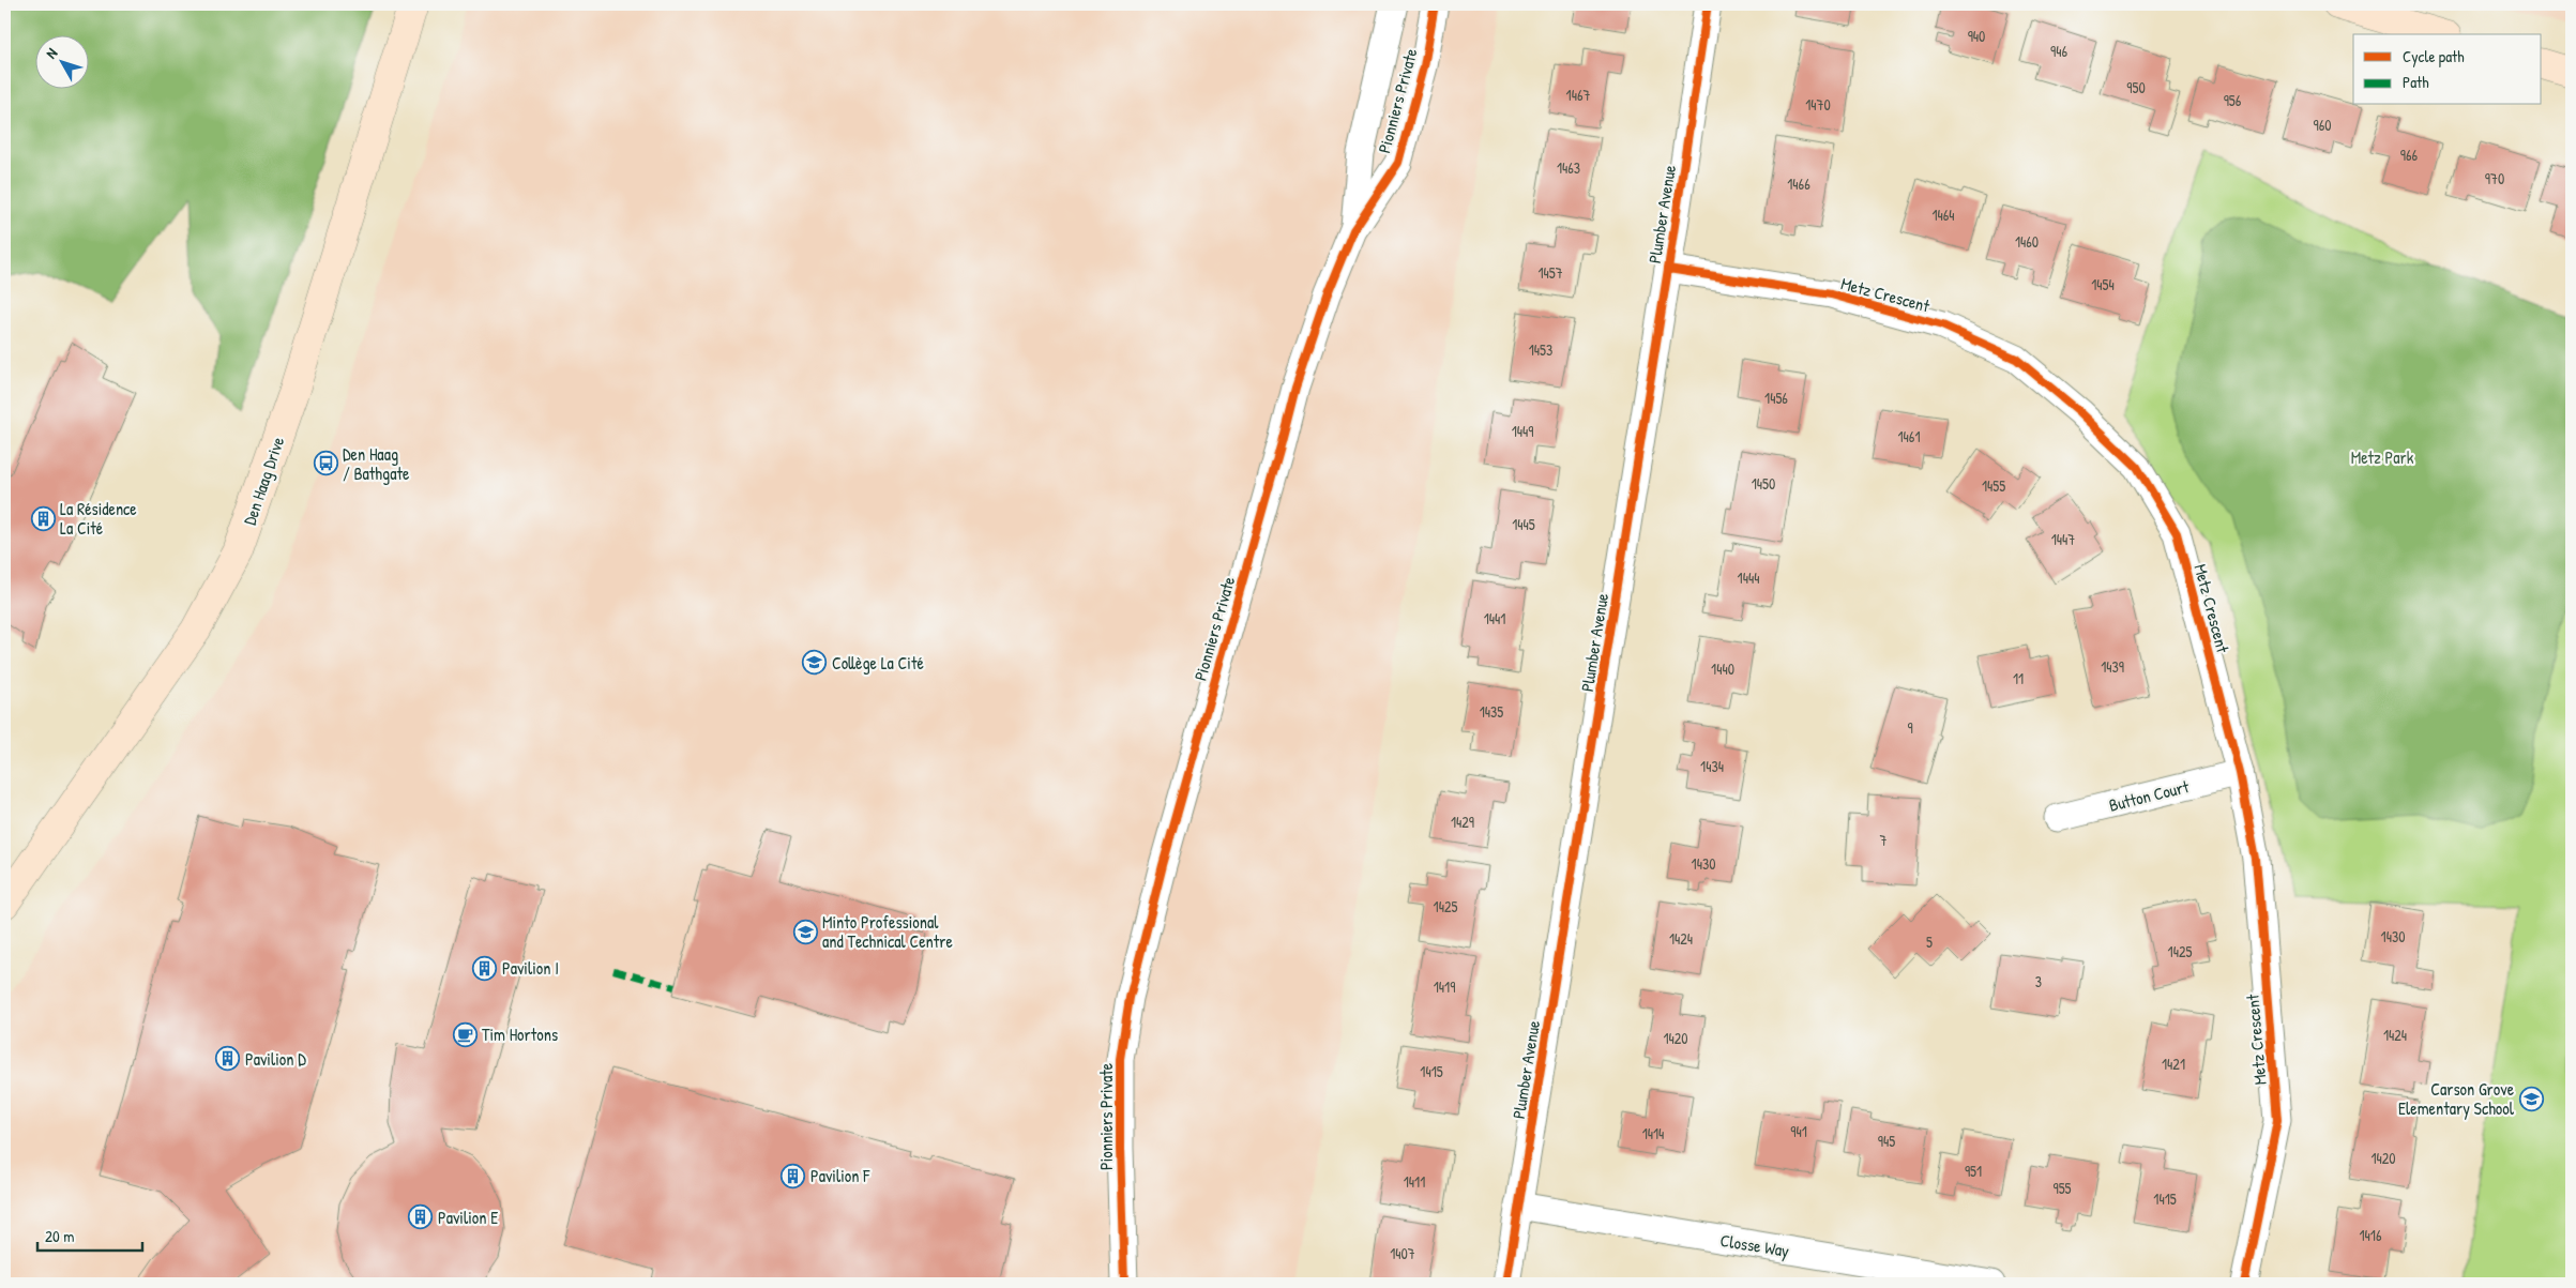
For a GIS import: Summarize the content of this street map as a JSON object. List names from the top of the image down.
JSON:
{
  "streets": {
    "street": [
      "Pionniers Private",
      "Plumber Avenue",
      "Metz Crescent",
      "Den Haag Drive",
      "Button Court",
      "Closse Way"
    ]
  },
  "crossings": [
    ["Plumber Avenue", "Metz Crescent"],
    ["Plumber Avenue", "Closse Way"],
    ["Metz Crescent", "Button Court"]
  ],
  "parks": ["Metz Park"],
  "places": {
    "bus stop": ["Den Haag / Bathgate"],
    "building": [
      "La Résidence La Cité",
      "Pavilion I",
      "Pavilion D",
      "Pavilion F",
      "Pavilion E"
    ],
    "school or university": ["Collège La Cité", "Minto Professional and Technical Centre", "Carson Grove Elementary School"],
    "cafe": ["Tim Hortons"]
  },
  "house_numbers": [
    "940",
    "946",
    "950",
    "1467",
    "956",
    "1470",
    "960",
    "966",
    "1463",
    "970",
    "1466",
    "1464",
    "1460",
    "1457",
    "1454",
    "1453",
    "1456",
    "1449",
    "1461",
    "1450",
    "1455",
    "1445",
    "1447",
    "1444",
    "1441",
    "1439",
    "1440",
    "11",
    "1435",
    "9",
    "1434",
    "1429",
    "7",
    "1430",
    "1425",
    "1430",
    "1424",
    "5",
    "1425",
    "3",
    "1419",
    "1424",
    "1420",
    "1421",
    "1415",
    "941",
    "1414",
    "945",
    "1420",
    "951",
    "1411",
    "955",
    "1415",
    "1416",
    "1407"
  ],
  "legend": ["Cycle path", "Path"],
  "scale_bar": "20 m",
  "north": "top left"
}
